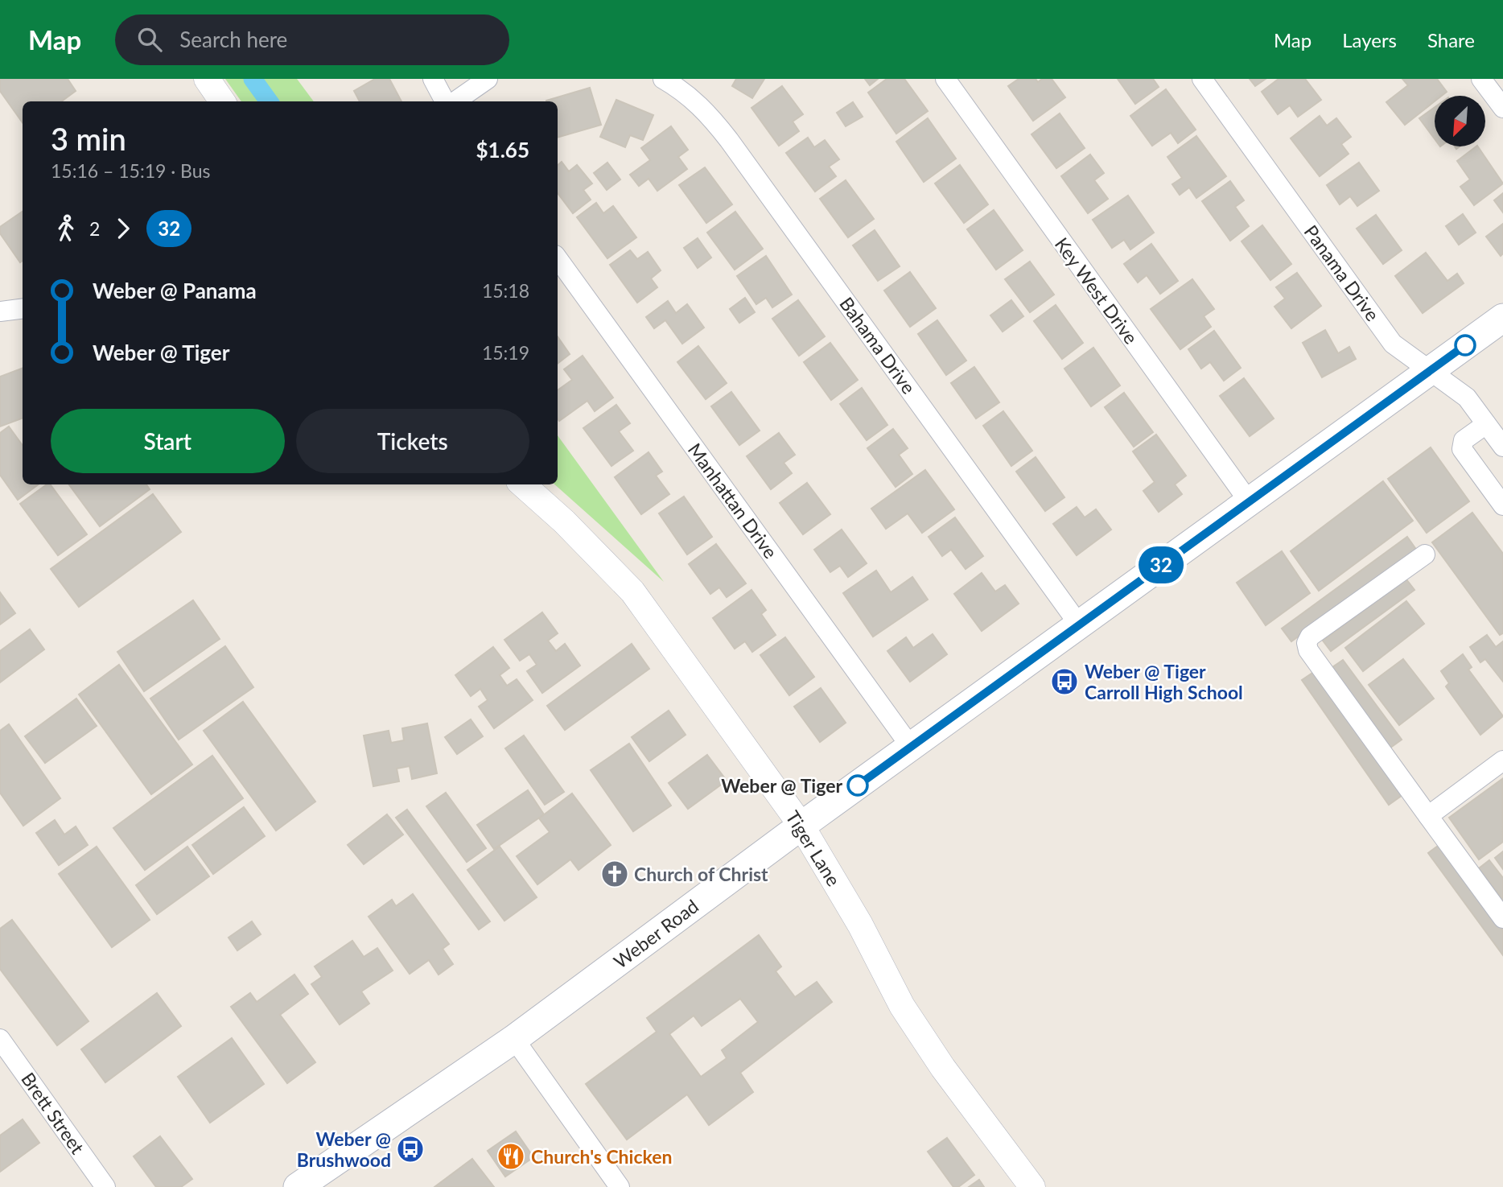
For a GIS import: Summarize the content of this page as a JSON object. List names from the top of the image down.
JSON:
{
  "streets": {
    "main road": ["Weber Road"],
    "street": [
      "Panama Drive",
      "Key West Drive",
      "Bahama Drive",
      "Manhattan Drive",
      "Tiger Lane",
      "Brett Street"
    ]
  },
  "crossings": [
    ["Panama Drive", "Weber Road"],
    ["Key West Drive", "Weber Road"],
    ["Bahama Drive", "Weber Road"],
    ["Manhattan Drive", "Weber Road"],
    ["Tiger Lane", "Weber Road"]
  ],
  "places": {
    "bus stop": ["Weber @ Tiger Carroll High School", "Weber @ Brushwood"],
    "other": ["Weber @ Tiger"],
    "church": ["Church of Christ"],
    "restaurant": ["Church's Chicken"]
  },
  "lines": ["bus line 32"],
  "north": "bottom left",
  "page": {
    "header": "Map",
    "search": "Search here",
    "nav": ["Map", "Layers", "Share"],
    "on_map": "32",
    "heading": ["3 min", "15:16 – 15:19 · Bus", "$1.65"],
    "legs": ["2", "32"],
    "list": [
      {
        "name": "Weber @ Panama",
        "value": "15:18"
      },
      {
        "name": "Weber @ Tiger",
        "value": "15:19"
      }
    ],
    "buttons": ["Start", "Tickets"]
  }
}
